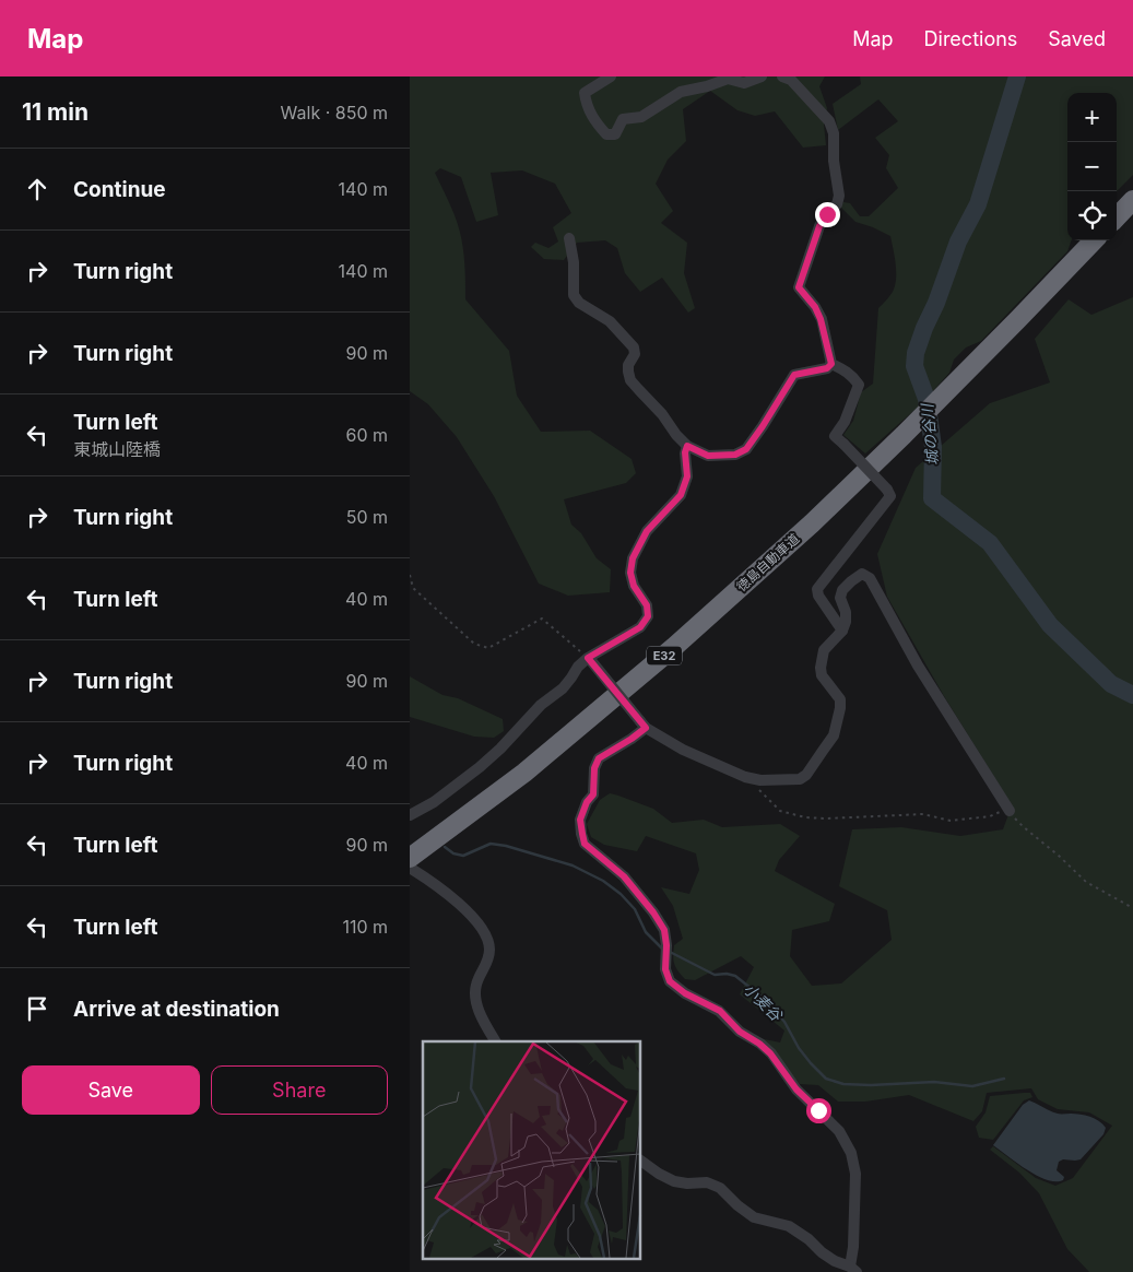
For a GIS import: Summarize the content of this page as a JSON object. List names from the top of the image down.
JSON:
{
  "streets": {
    "highway": ["徳島自動車道", "E32"]
  },
  "water": ["城の谷川", "小麦谷"],
  "page": {
    "header": "Map",
    "nav": ["Map", "Directions", "Saved"],
    "heading": ["11 min", "Walk · 850 m"],
    "map_buttons": ["+", "−"],
    "list": [
      ["Continue", "140 m"],
      ["Turn right", "140 m"],
      ["Turn right", "90 m"],
      ["Turn left", "東城山陸橋", "60 m"],
      ["Turn right", "50 m"],
      ["Turn left", "40 m"],
      ["Turn right", "90 m"],
      ["Turn right", "40 m"],
      ["Turn left", "90 m"],
      ["Turn left", "110 m"],
      "Arrive at destination"
    ],
    "buttons": ["Save", "Share"]
  }
}
